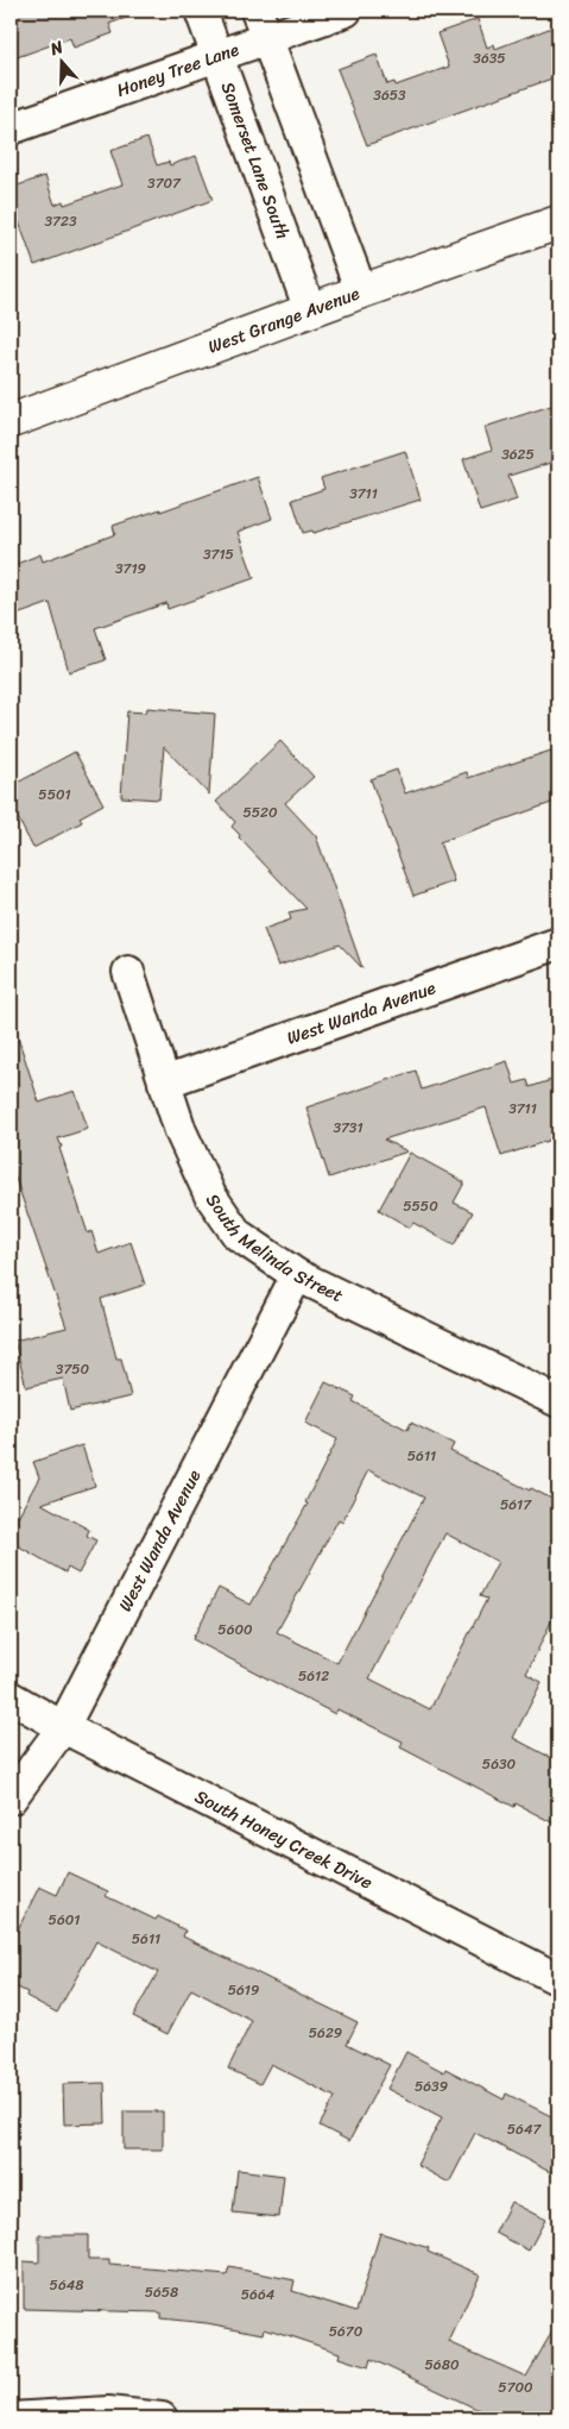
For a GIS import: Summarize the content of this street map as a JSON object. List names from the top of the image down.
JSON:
{
  "streets": {
    "street": [
      "Honey Tree Lane",
      "Somerset Lane South",
      "West Grange Avenue",
      "West Wanda Avenue",
      "South Melinda Street",
      "South Honey Creek Drive"
    ]
  },
  "crossings": [
    ["Honey Tree Lane", "Somerset Lane South"],
    ["Somerset Lane South", "West Grange Avenue"],
    ["West Wanda Avenue", "South Melinda Street"],
    ["West Wanda Avenue", "South Honey Creek Drive"]
  ],
  "house_numbers": [
    "3635",
    "3653",
    "3707",
    "3723",
    "3625",
    "3711",
    "3715",
    "3719",
    "5501",
    "5520",
    "3711",
    "3731",
    "5550",
    "3750",
    "5611",
    "5617",
    "5600",
    "5612",
    "5630",
    "5601",
    "5611",
    "5619",
    "5629",
    "5639",
    "5647",
    "5648",
    "5658",
    "5664",
    "5670",
    "5680",
    "5700"
  ],
  "north": "top"
}
